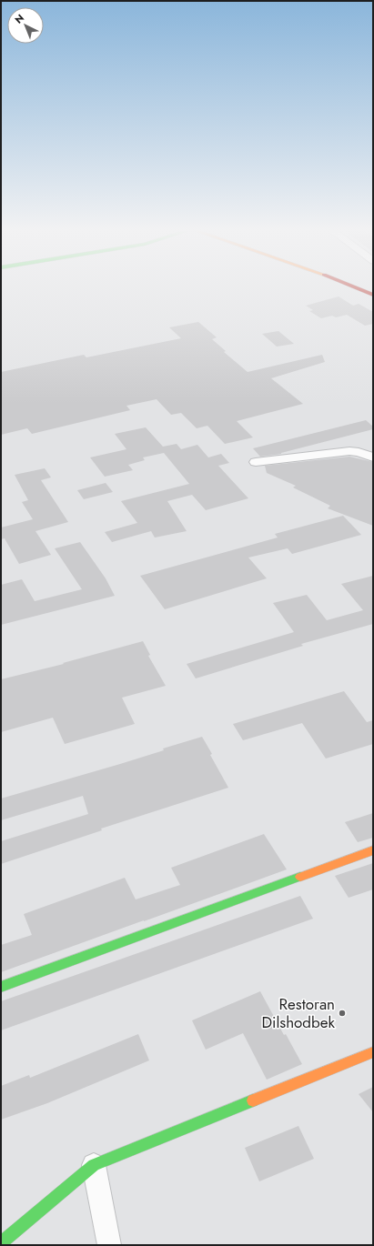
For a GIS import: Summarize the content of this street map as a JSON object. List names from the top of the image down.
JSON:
{
  "places": ["Restoran Dilshodbek"],
  "north": "top left"
}
